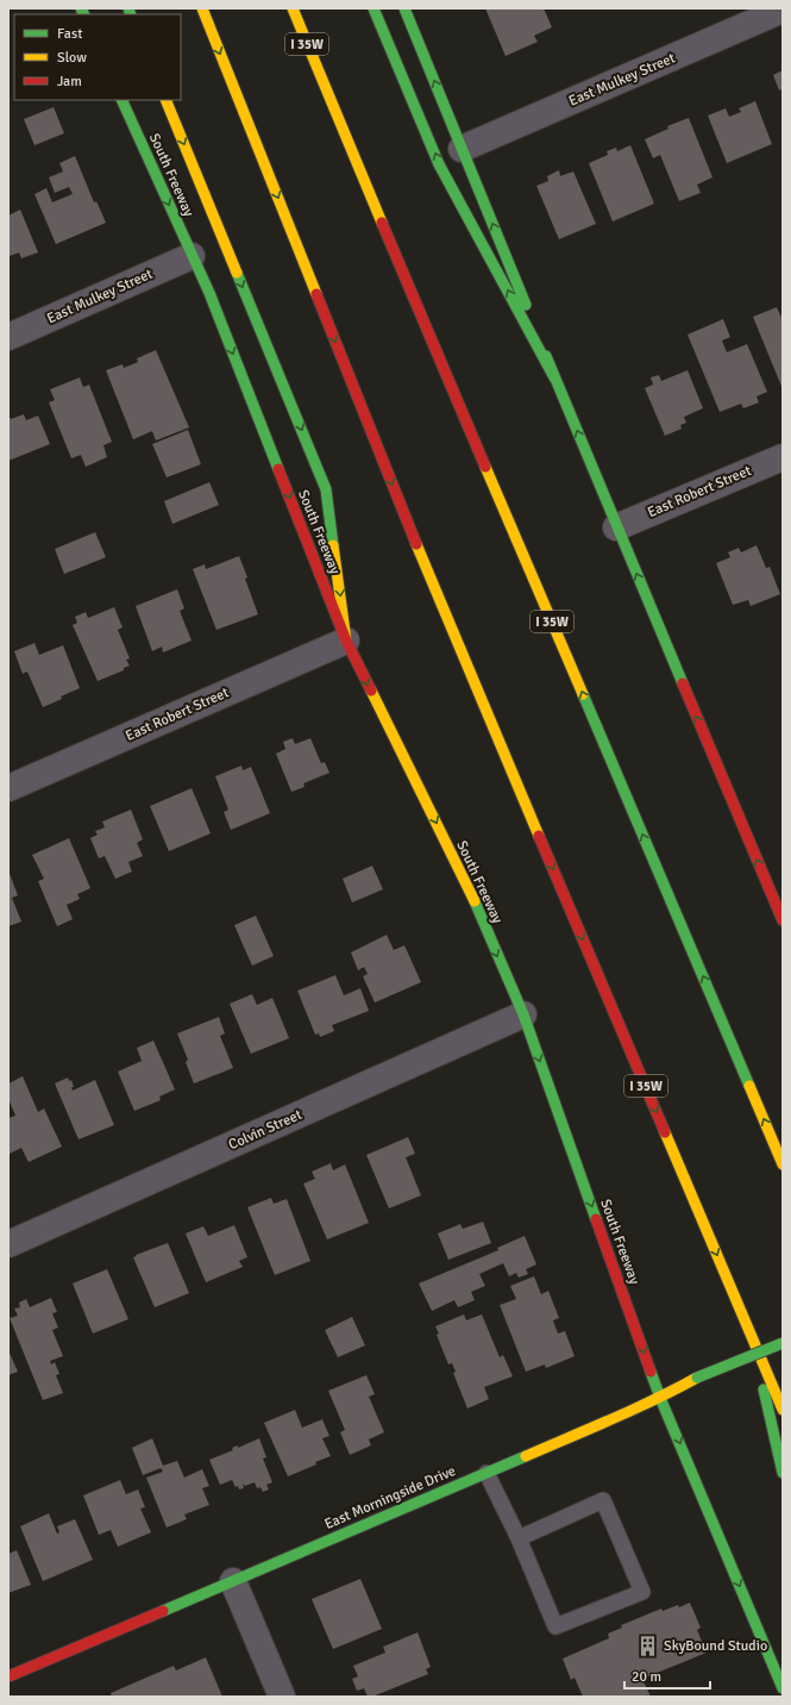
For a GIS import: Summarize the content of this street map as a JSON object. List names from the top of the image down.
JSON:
{
  "streets": {
    "main road": ["I 35W", "South Freeway", "East Morningside Drive"],
    "street": ["East Mulkey Street", "East Robert Street", "Colvin Street"]
  },
  "crossings": [
    ["East Mulkey Street", "South Freeway"],
    ["South Freeway", "East Robert Street"],
    ["South Freeway", "Colvin Street"],
    ["South Freeway", "East Morningside Drive"]
  ],
  "places": {
    "building": ["SkyBound Studio"]
  },
  "legend": ["Fast", "Slow", "Jam"],
  "scale_bar": "20 m"
}
